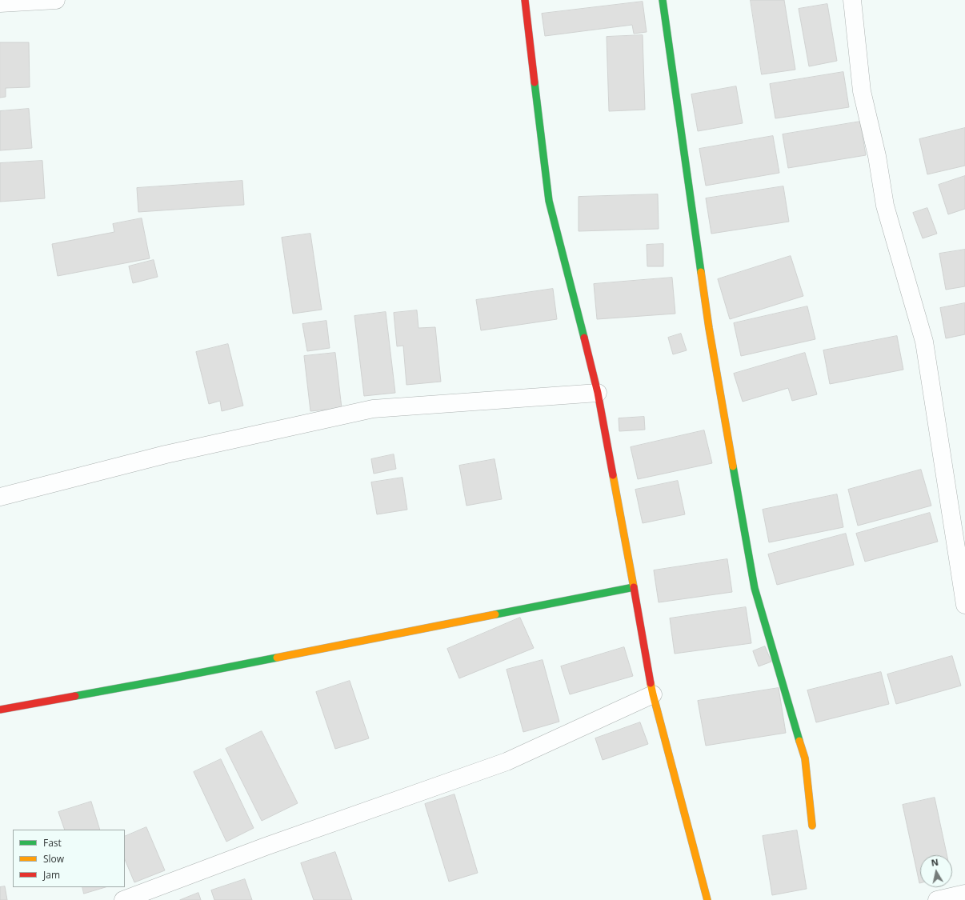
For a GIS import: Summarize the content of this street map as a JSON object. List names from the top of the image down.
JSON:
{
  "legend": ["Fast", "Slow", "Jam"],
  "north": "top"
}
